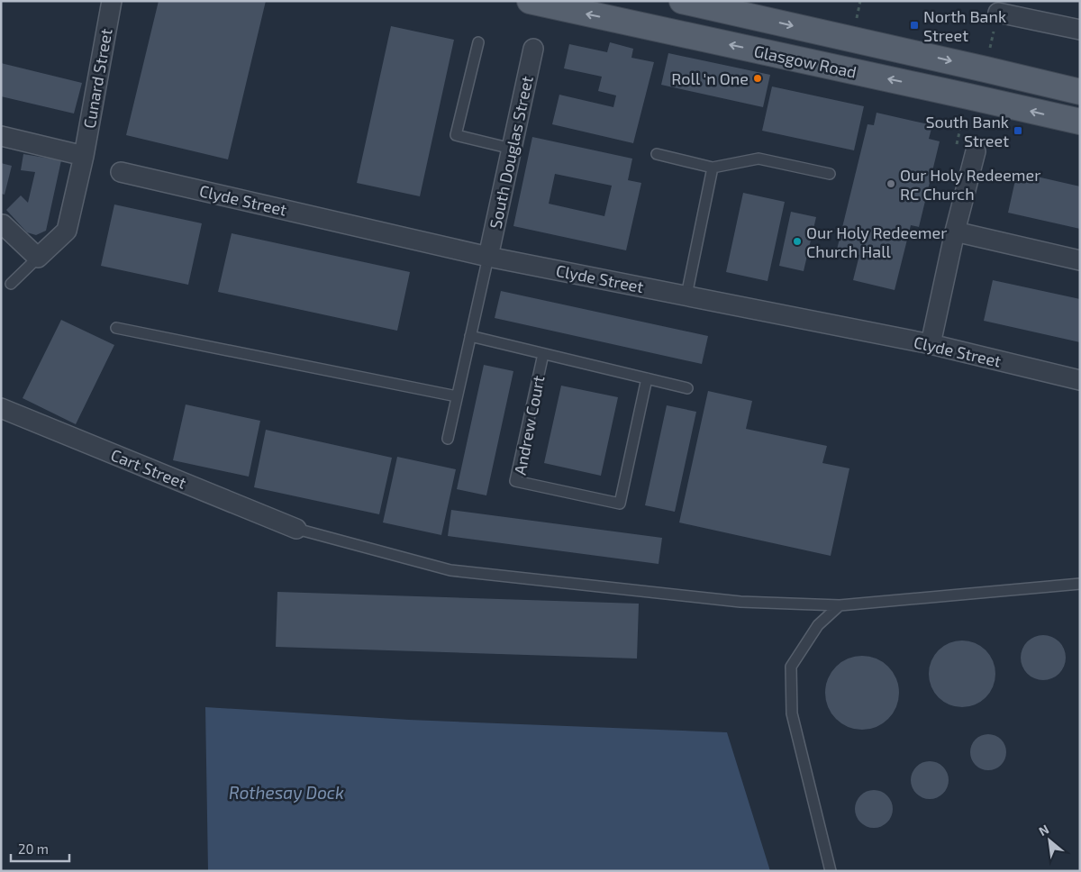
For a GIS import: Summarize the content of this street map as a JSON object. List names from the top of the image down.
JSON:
{
  "streets": {
    "main road": ["Glasgow Road"],
    "street": [
      "Cunard Street",
      "South Douglas Street",
      "Clyde Street",
      "Cart Street"
    ],
    "lane": ["Andrew Court"]
  },
  "crossings": [
    ["South Douglas Street", "Clyde Street"]
  ],
  "water": ["Rothesay Dock"],
  "places": {
    "transit": ["North Bank Street", "South Bank Street"],
    "other": ["Roll 'n One", "Our Holy Redeemer RC Church", "Our Holy Redeemer Church Hall"]
  },
  "scale_bar": "20 m",
  "north": "top left"
}
